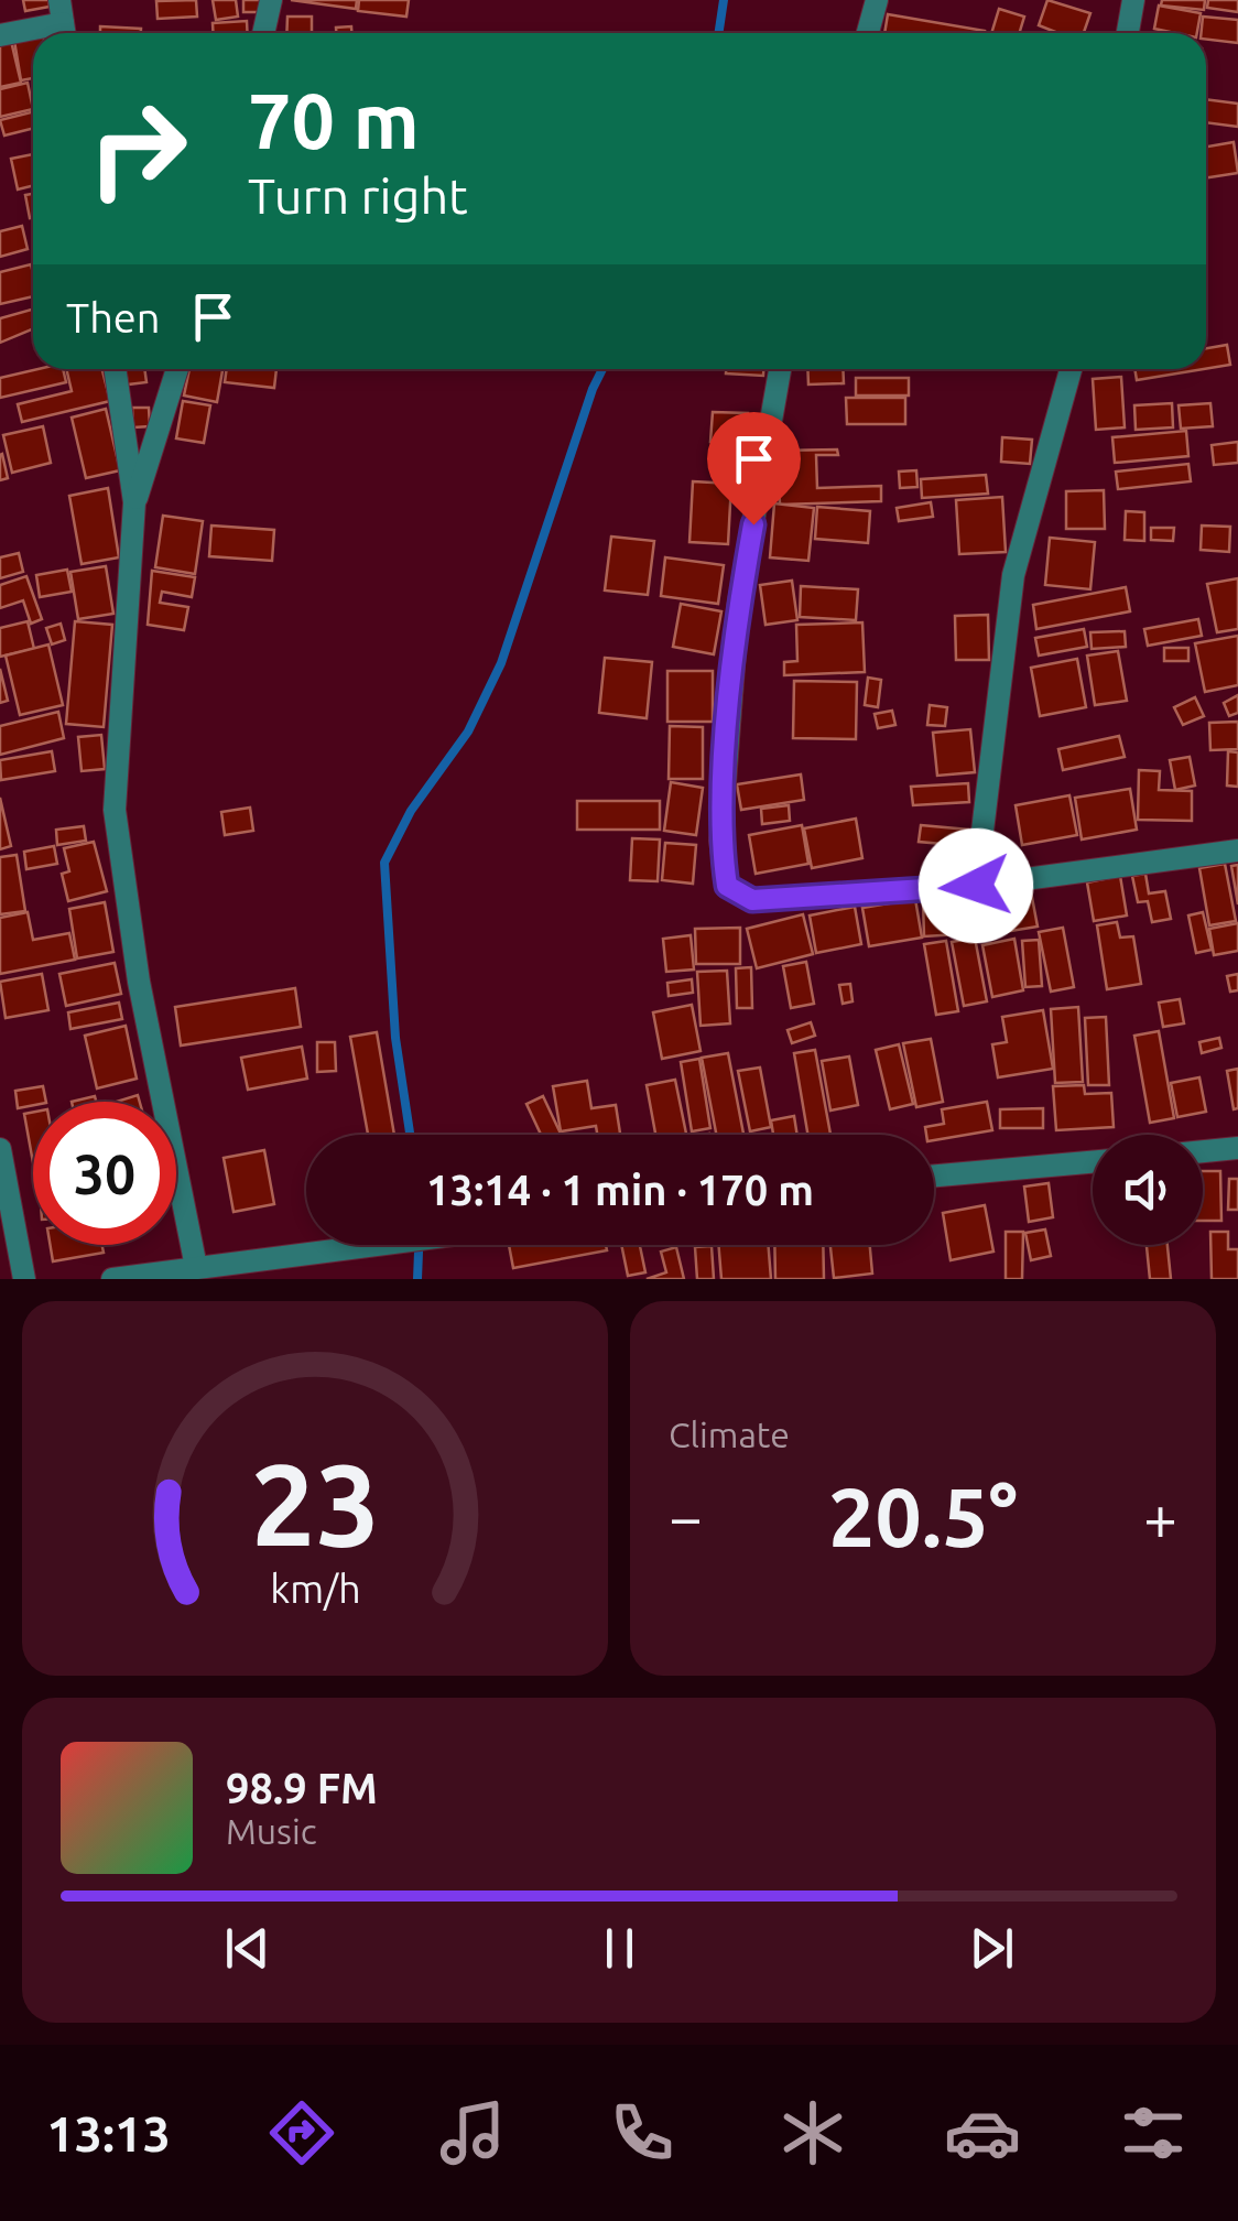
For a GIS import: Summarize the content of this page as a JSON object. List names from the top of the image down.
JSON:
{
  "page": {
    "turn": ["70 m", "Turn right"],
    "then": "Then",
    "limit": "30",
    "trip": "13:14 · 1 min · 170 m",
    "tile": "Climate",
    "heat": ["−", "20.5°", "+"],
    "song": ["98.9 FM", "Music"],
    "tabs": "13:13",
    "gauge": ["23", "km/h"]
  }
}
